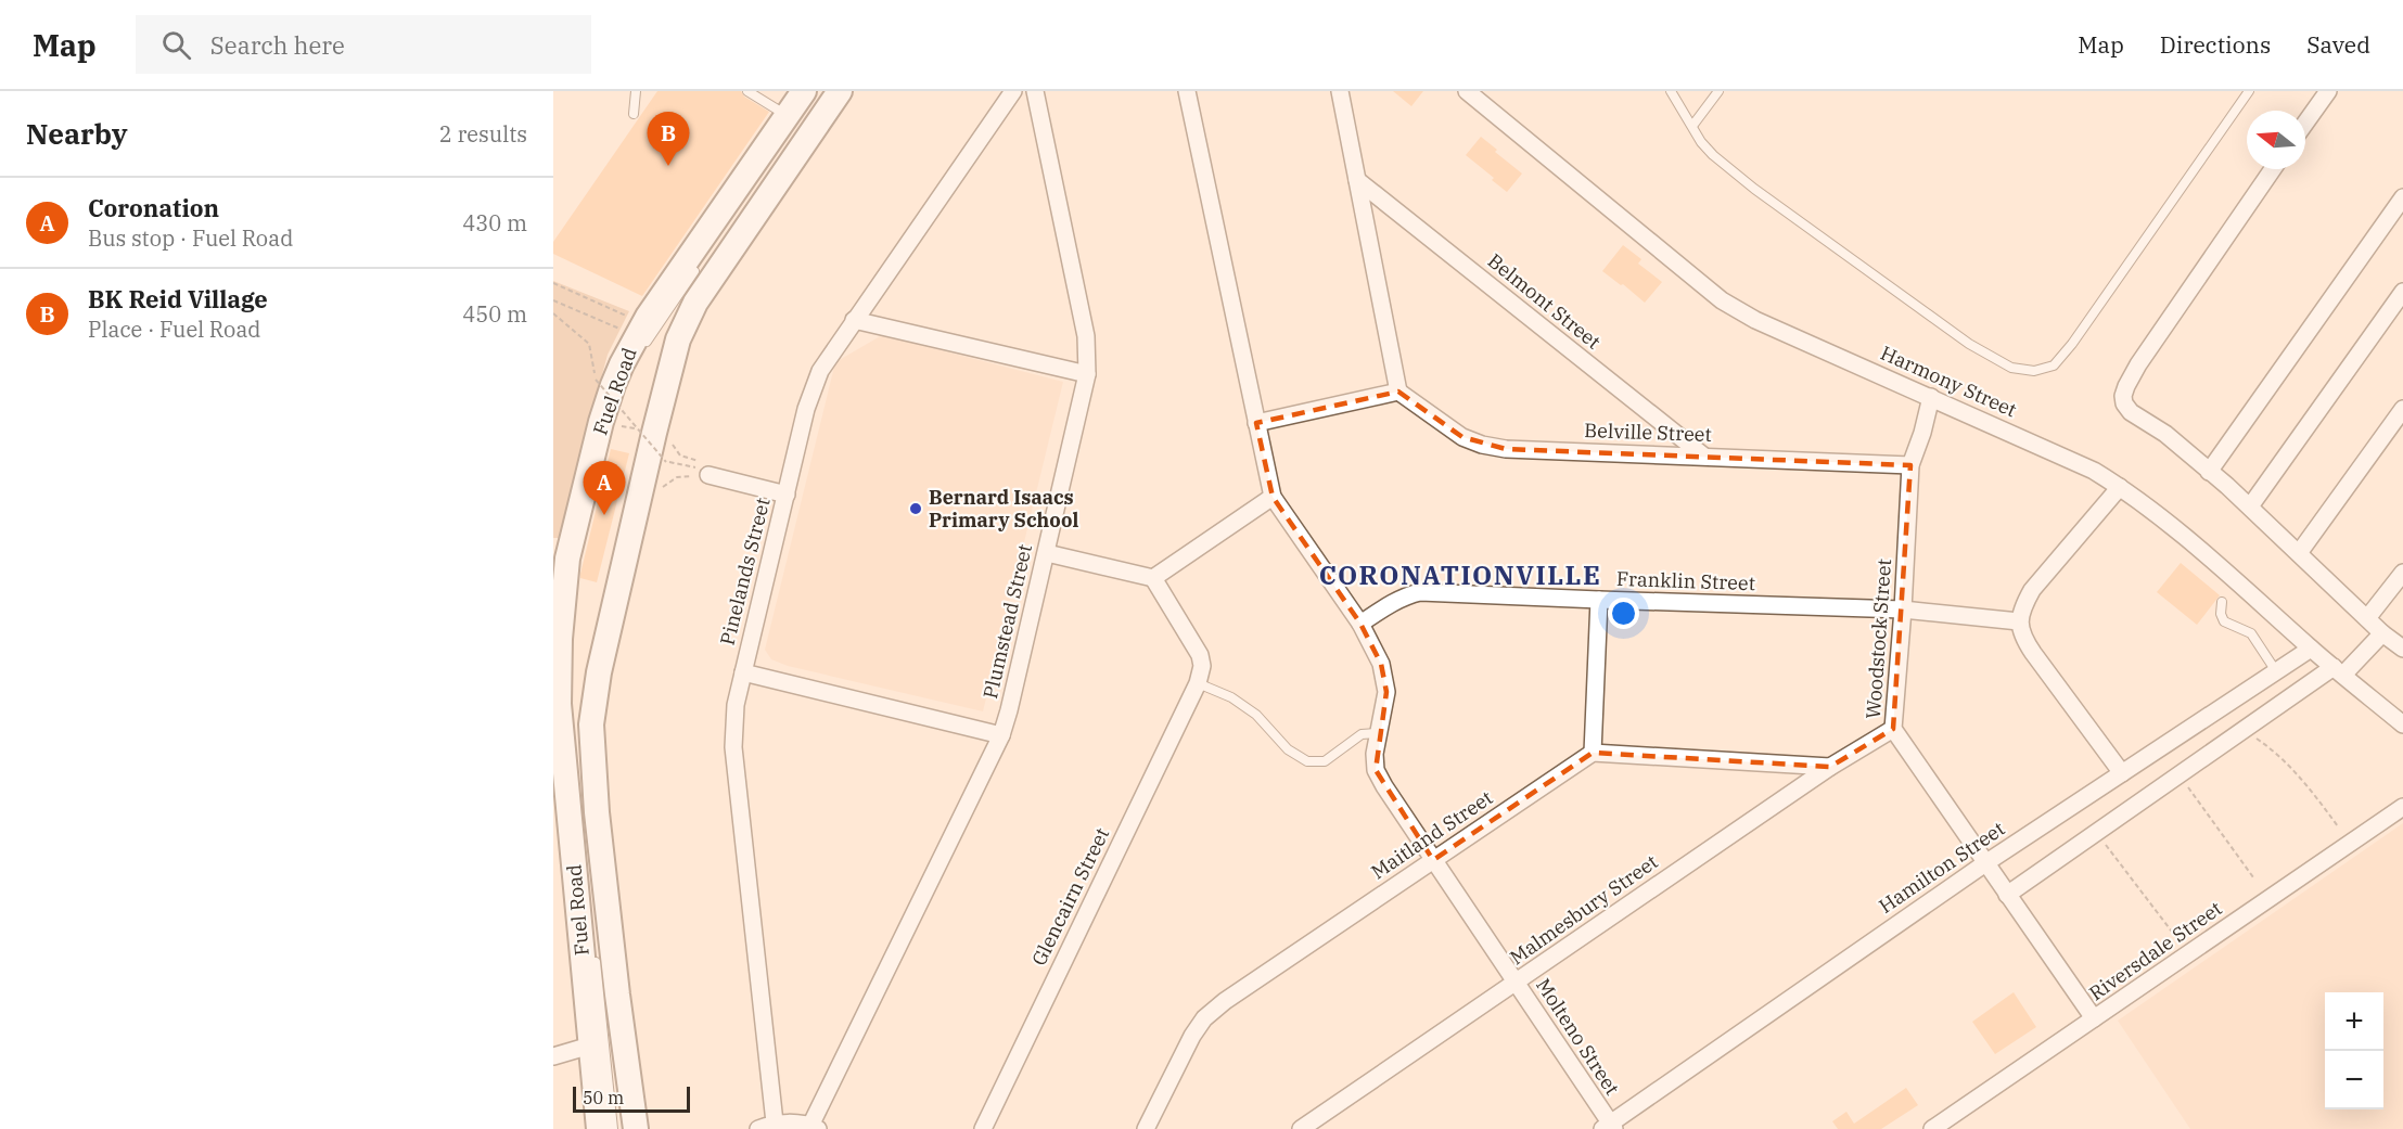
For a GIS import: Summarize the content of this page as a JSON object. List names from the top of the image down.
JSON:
{
  "streets": {
    "main road": ["Fuel Road"],
    "street": [
      "Belmont Street",
      "Harmony Street",
      "Belville Street",
      "Pinelands Street",
      "Franklin Street",
      "Plumstead Street",
      "Woodstock Street",
      "Maitland Street",
      "Hamilton Street",
      "Glencairn Street",
      "Malmesbury Street",
      "Riversdale Street",
      "Molteno Street"
    ]
  },
  "crossings": [
    ["Belmont Street", "Belville Street"],
    ["Harmony Street", "Woodstock Street"],
    ["Harmony Street", "Hamilton Street"],
    ["Belville Street", "Woodstock Street"],
    ["Franklin Street", "Woodstock Street"],
    ["Franklin Street", "Molteno Street"],
    ["Woodstock Street", "Hamilton Street"],
    ["Woodstock Street", "Malmesbury Street"],
    ["Woodstock Street", "Riversdale Street"],
    ["Maitland Street", "Molteno Street"],
    ["Hamilton Street", "Molteno Street"],
    ["Malmesbury Street", "Molteno Street"]
  ],
  "districts": ["CORONATIONVILLE"],
  "places": ["Bernard Isaacs Primary School"],
  "scale_bar": "50 m",
  "north": "left",
  "page": {
    "header": "Map",
    "search": "Search here",
    "nav": ["Map", "Directions", "Saved"],
    "heading": ["Nearby", "2 results"],
    "pins": ["B", "A"],
    "list": [
      {
        "mark": "A",
        "name": "Coronation",
        "note": "Bus stop · Fuel Road",
        "value": "430 m"
      },
      {
        "mark": "B",
        "name": "BK Reid Village",
        "note": "Place · Fuel Road",
        "value": "450 m"
      }
    ],
    "map_buttons": ["+", "−"],
    "scale": "50 m"
  }
}
